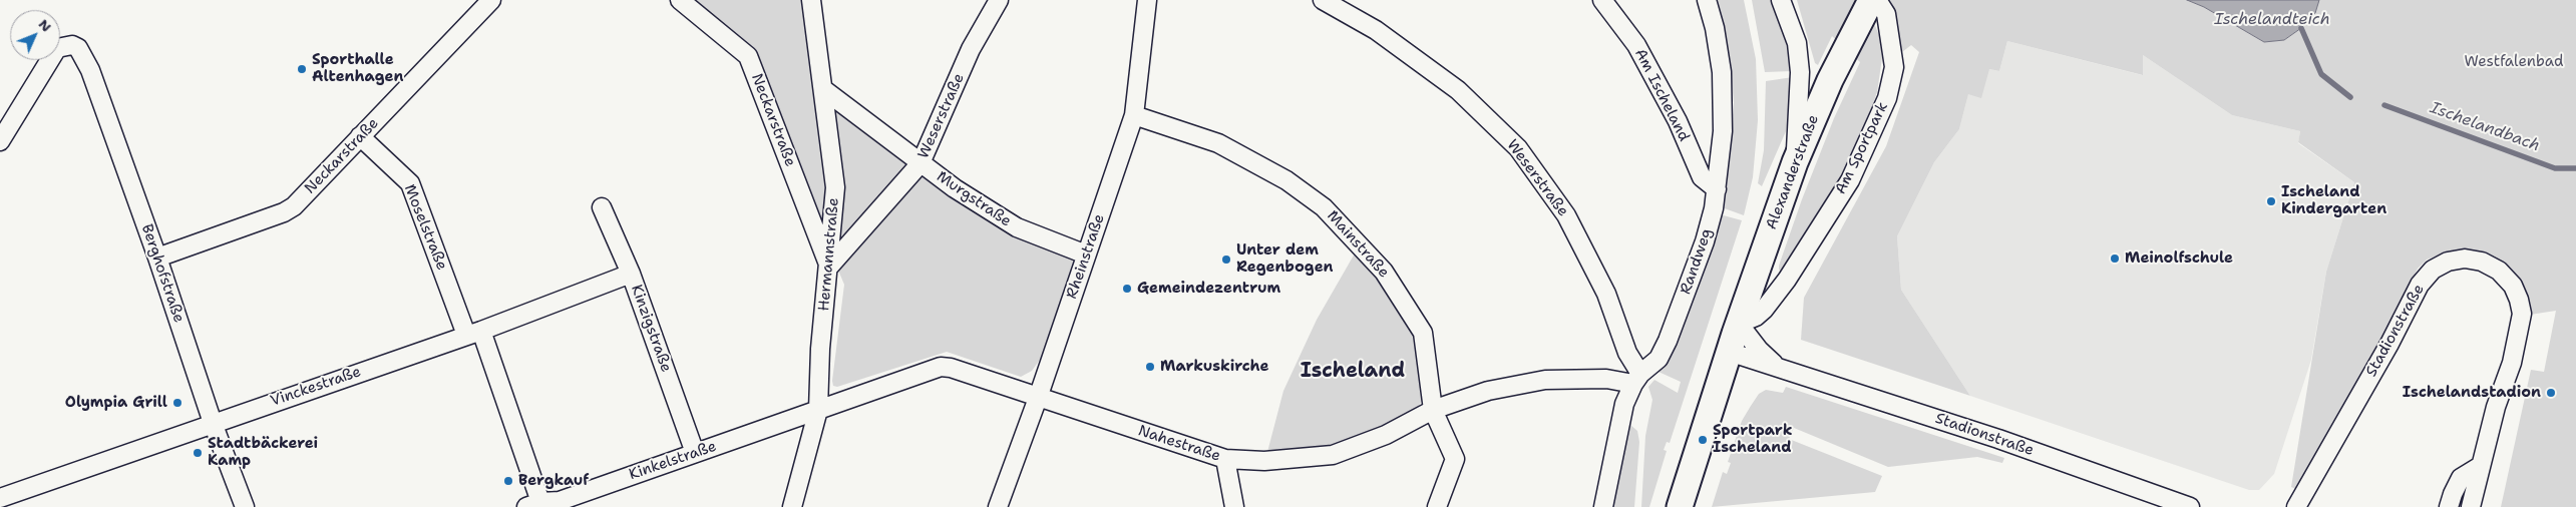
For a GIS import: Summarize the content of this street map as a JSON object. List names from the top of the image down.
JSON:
{
  "streets": {
    "main road": ["Alexanderstraße"],
    "street": [
      "Am Ischeland",
      "Weserstraße",
      "Neckarstraße",
      "Am Sportpark",
      "Murgstraße",
      "Moselstraße",
      "Mainstraße",
      "Hermannstraße",
      "Rheinstraße",
      "Randweg",
      "Berghofstraße",
      "Kinzigstraße",
      "Stadionstraße",
      "Vinckestraße",
      "Nahestraße",
      "Kinkelstraße"
    ]
  },
  "crossings": [
    ["Am Ischeland", "Randweg"],
    ["Weserstraße", "Neckarstraße"],
    ["Weserstraße", "Murgstraße"],
    ["Weserstraße", "Hermannstraße"],
    ["Weserstraße", "Randweg"],
    ["Weserstraße", "Nahestraße"],
    ["Neckarstraße", "Moselstraße"],
    ["Neckarstraße", "Hermannstraße"],
    ["Neckarstraße", "Berghofstraße"],
    ["Am Sportpark", "Alexanderstraße"],
    ["Am Sportpark", "Stadionstraße"],
    ["Alexanderstraße", "Stadionstraße"],
    ["Murgstraße", "Hermannstraße"],
    ["Murgstraße", "Rheinstraße"],
    ["Moselstraße", "Vinckestraße"],
    ["Moselstraße", "Kinkelstraße"],
    ["Mainstraße", "Rheinstraße"],
    ["Mainstraße", "Nahestraße"],
    ["Hermannstraße", "Nahestraße"],
    ["Hermannstraße", "Kinkelstraße"],
    ["Rheinstraße", "Nahestraße"],
    ["Randweg", "Nahestraße"],
    ["Berghofstraße", "Vinckestraße"],
    ["Kinzigstraße", "Vinckestraße"],
    ["Kinzigstraße", "Kinkelstraße"],
    ["Nahestraße", "Kinkelstraße"]
  ],
  "districts": ["Ischeland"],
  "water": ["Ischelandteich", "Ischelandbach"],
  "parks": ["Westfalenbad"],
  "places": [
    "Sporthalle Altenhagen",
    "Ischeland Kindergarten",
    "Meinolfschule",
    "Unter dem Regenbogen",
    "Gemeindezentrum",
    "Markuskirche",
    "Ischelandstadion",
    "Olympia Grill",
    "Sportpark Ischeland",
    "Stadtbäckerei Kamp",
    "Bergkauf"
  ],
  "north": "top right"
}
